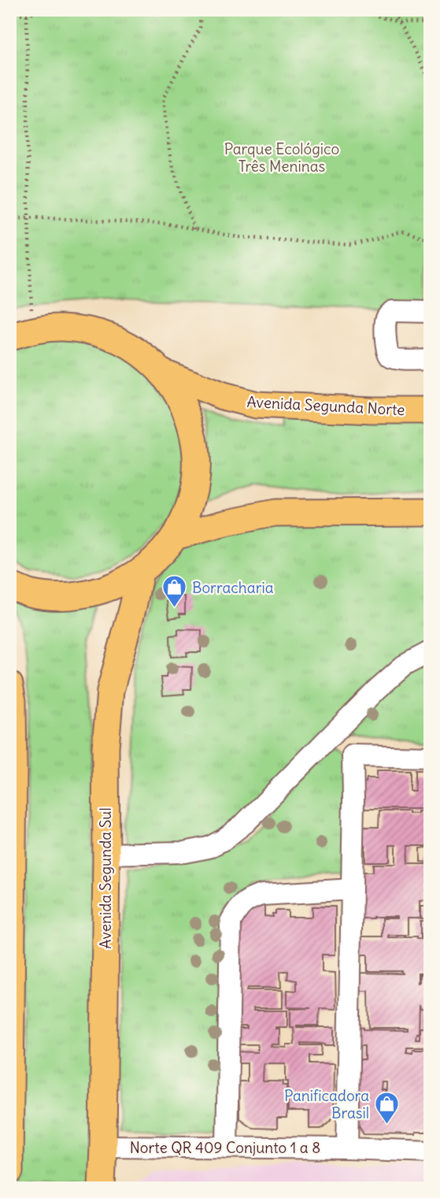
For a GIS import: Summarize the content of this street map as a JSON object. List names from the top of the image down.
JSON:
{
  "streets": {
    "main road": ["Avenida Segunda Norte", "Avenida Segunda Sul"],
    "street": ["Norte QR 409 Conjunto 1 a 8"]
  },
  "crossings": [
    ["Avenida Segunda Sul", "Norte QR 409 Conjunto 1 a 8"]
  ],
  "parks": ["Parque Ecológico Três Meninas"],
  "places": {
    "shop": ["Borracharia", "Panificadora Brasil"]
  }
}
